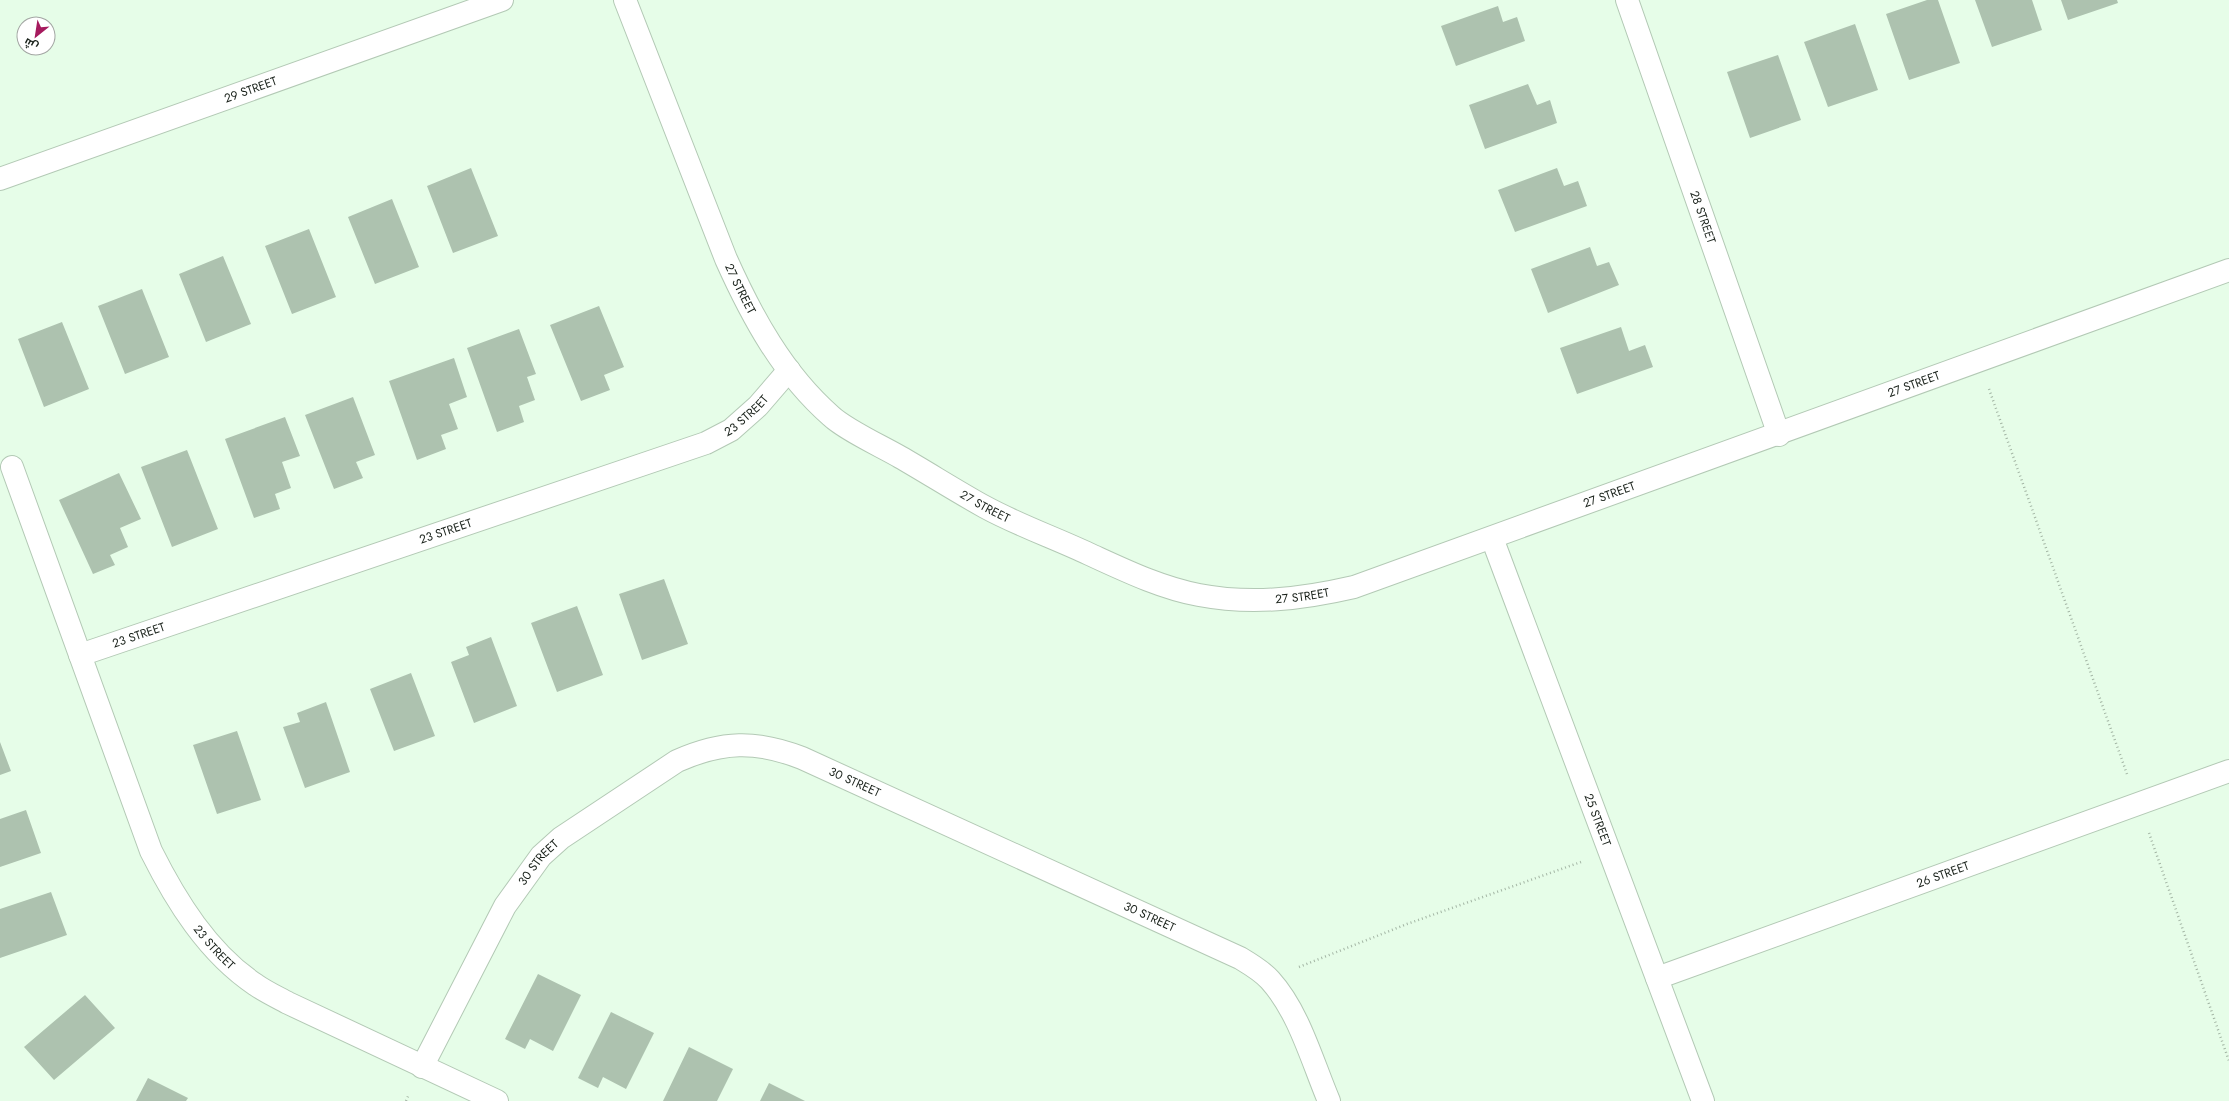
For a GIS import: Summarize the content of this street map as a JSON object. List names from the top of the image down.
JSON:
{
  "streets": {
    "street": [
      "29 STREET",
      "28 STREET",
      "27 STREET",
      "23 STREET",
      "30 STREET",
      "25 STREET",
      "26 STREET"
    ]
  },
  "crossings": [
    ["28 STREET", "27 STREET"],
    ["27 STREET", "23 STREET"],
    ["27 STREET", "25 STREET"],
    ["23 STREET", "30 STREET"],
    ["25 STREET", "26 STREET"]
  ],
  "north": "bottom left"
}
